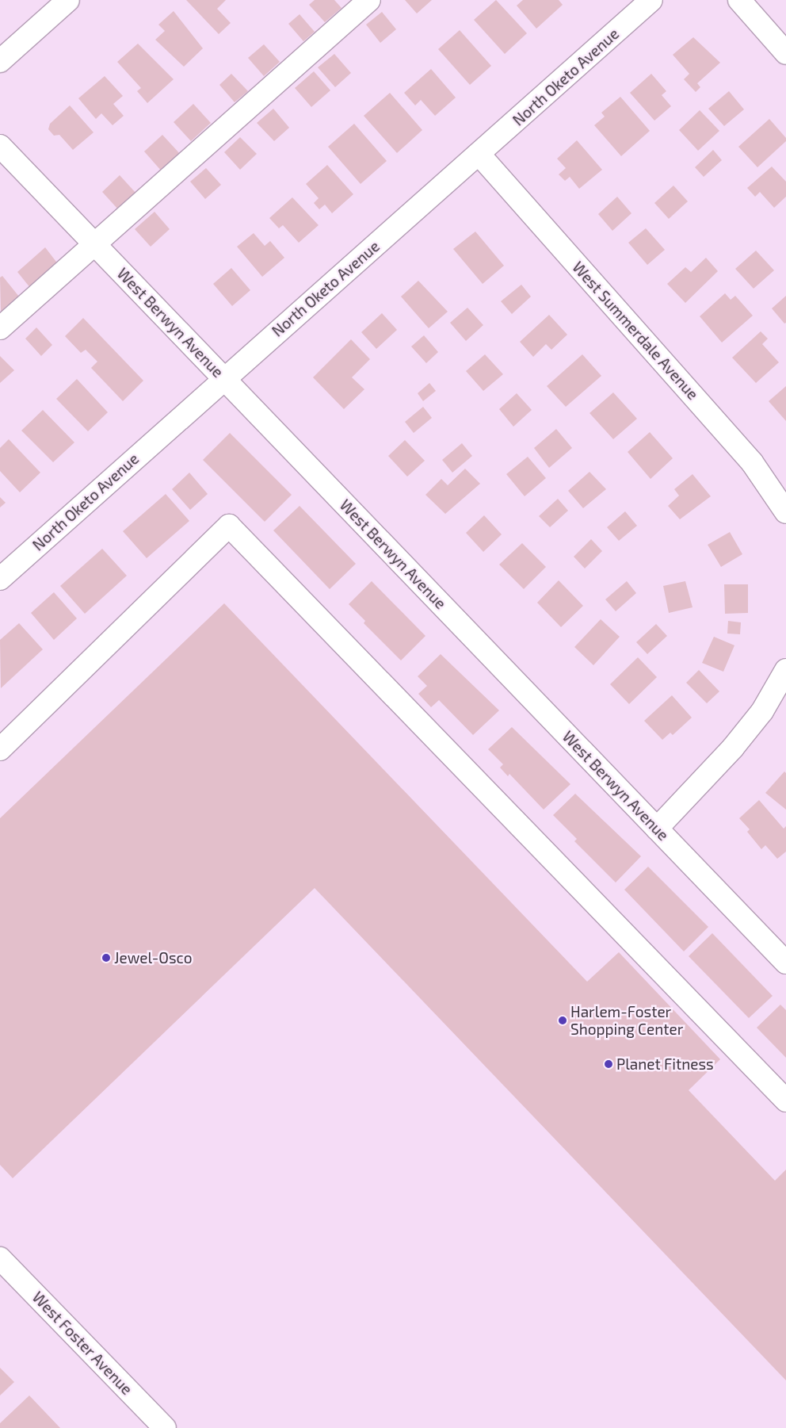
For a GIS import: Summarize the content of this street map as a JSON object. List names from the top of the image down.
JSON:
{
  "streets": {
    "street": [
      "North Oketo Avenue",
      "West Berwyn Avenue",
      "West Summerdale Avenue",
      "West Foster Avenue"
    ]
  },
  "crossings": [
    ["North Oketo Avenue", "West Berwyn Avenue"],
    ["North Oketo Avenue", "West Summerdale Avenue"]
  ],
  "places": ["Jewel-Osco", "Harlem-Foster Shopping Center", "Planet Fitness"]
}
